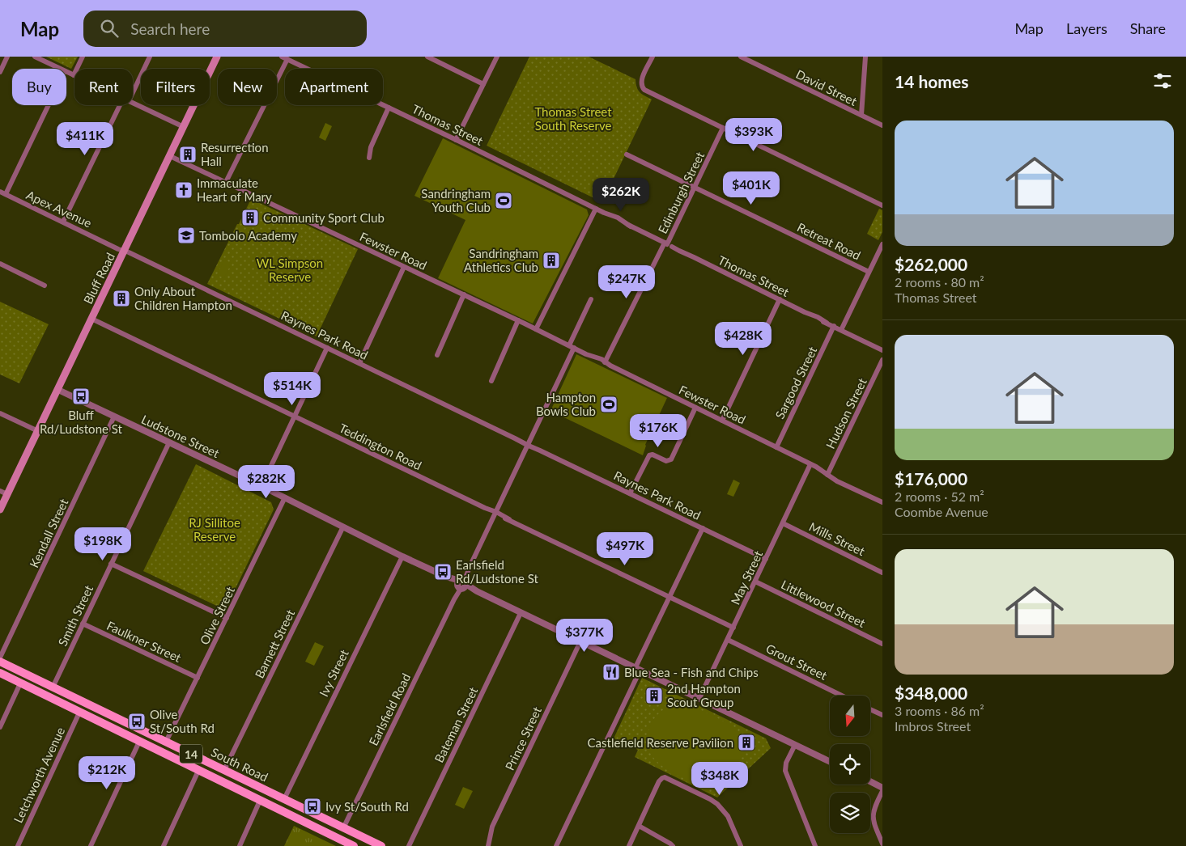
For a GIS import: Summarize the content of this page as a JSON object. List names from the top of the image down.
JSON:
{
  "streets": {
    "main road": ["Bluff Road", "14", "South Road"],
    "street": [
      "David Street",
      "Thomas Street",
      "Edinburgh Street",
      "Apex Avenue",
      "Retreat Road",
      "Fewster Road",
      "Raynes Park Road",
      "Sargood Street",
      "Hudson Street",
      "Ludstone Street",
      "Teddington Road",
      "Kendall Street",
      "Mills Street",
      "May Street",
      "Littlewood Street",
      "Smith Street",
      "Olive Street",
      "Faulkner Street",
      "Barnett Street",
      "Grout Street",
      "Ivy Street",
      "Earlsfield Road",
      "Bateman Street",
      "Prince Street",
      "Letchworth Avenue"
    ]
  },
  "crossings": [
    ["Thomas Street", "Edinburgh Street"],
    ["Thomas Street", "Sargood Street"],
    ["Edinburgh Street", "Retreat Road"],
    ["Edinburgh Street", "Fewster Road"],
    ["Apex Avenue", "Bluff Road"],
    ["Apex Avenue", "Raynes Park Road"],
    ["Fewster Road", "Bluff Road"],
    ["Fewster Road", "Sargood Street"],
    ["Fewster Road", "Hudson Street"],
    ["Fewster Road", "May Street"],
    ["Fewster Road", "Earlsfield Road"],
    ["Bluff Road", "Raynes Park Road"],
    ["Bluff Road", "Ludstone Street"],
    ["Bluff Road", "Teddington Road"],
    ["Raynes Park Road", "May Street"],
    ["Raynes Park Road", "Earlsfield Road"],
    ["Ludstone Street", "Kendall Street"],
    ["Ludstone Street", "May Street"],
    ["Ludstone Street", "Smith Street"],
    ["Ludstone Street", "Olive Street"],
    ["Ludstone Street", "Barnett Street"],
    ["Ludstone Street", "Ivy Street"],
    ["Ludstone Street", "Earlsfield Road"],
    ["Ludstone Street", "Bateman Street"],
    ["Ludstone Street", "Prince Street"],
    ["Teddington Road", "May Street"],
    ["Teddington Road", "Earlsfield Road"],
    ["Mills Street", "May Street"],
    ["May Street", "Littlewood Street"],
    ["May Street", "Grout Street"],
    ["Smith Street", "Faulkner Street"],
    ["Smith Street", "South Road"],
    ["Olive Street", "Faulkner Street"],
    ["Olive Street", "South Road"],
    ["Barnett Street", "South Road"],
    ["Ivy Street", "South Road"],
    ["Earlsfield Road", "South Road"],
    ["South Road", "Letchworth Avenue"]
  ],
  "parks": ["Thomas Street South Reserve", "WL Simpson Reserve", "RJ Sillitoe Reserve"],
  "places": {
    "building": [
      "Resurrection Hall",
      "Community Sport Club",
      "Sandringham Athletics Club",
      "Only About Children Hampton",
      "2nd Hampton Scout Group",
      "Castlefield Reserve Pavilion"
    ],
    "church": ["Immaculate Heart of Mary"],
    "sports": ["Sandringham Youth Club", "Hampton Bowls Club"],
    "school or university": ["Tombolo Academy"],
    "bus stop": [
      "Bluff Rd/Ludstone St",
      "Earlsfield Rd/Ludstone St",
      "Olive St/South Rd",
      "Ivy St/South Rd"
    ],
    "restaurant": ["Blue Sea - Fish and Chips"]
  },
  "north": "bottom",
  "page": {
    "header": "Map",
    "search": "Search here",
    "nav": ["Map", "Layers", "Share"],
    "heading": "14 homes",
    "chip": [
      "Buy",
      "Rent",
      "Filters",
      "New",
      "Apartment"
    ],
    "list": [
      {
        "name": "$262,000",
        "note": "2 rooms · 80 m² · Thomas Street"
      },
      {
        "name": "$176,000",
        "note": "2 rooms · 52 m² · Coombe Avenue"
      },
      {
        "name": "$348,000",
        "note": "3 rooms · 86 m² · Imbros Street"
      }
    ],
    "price": [
      "$393K",
      "$411K",
      "$401K",
      "$262K",
      "$247K",
      "$428K",
      "$514K",
      "$176K",
      "$282K",
      "$198K",
      "$497K",
      "$377K",
      "$212K",
      "$348K"
    ]
  }
}
